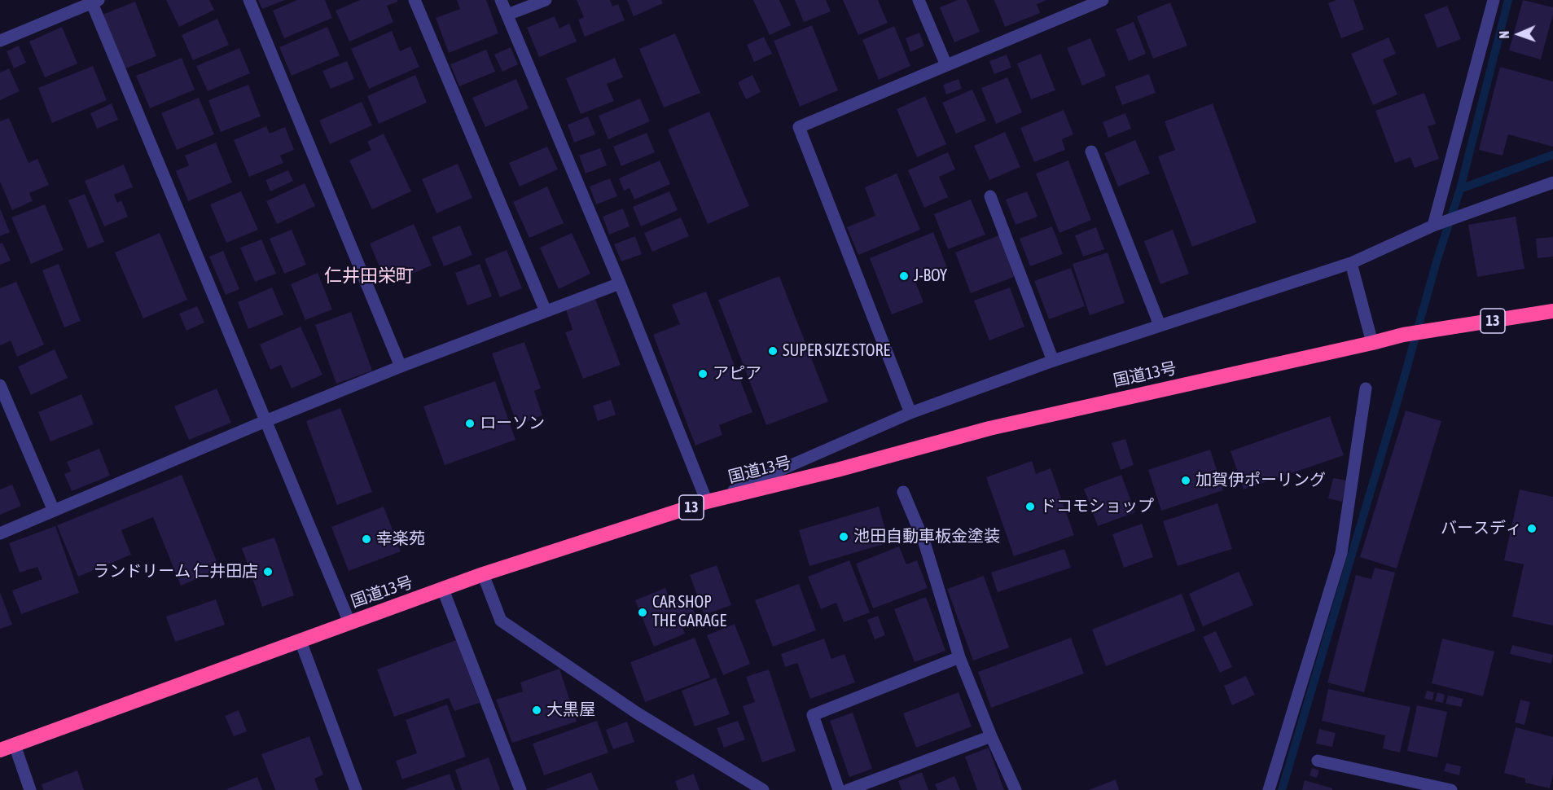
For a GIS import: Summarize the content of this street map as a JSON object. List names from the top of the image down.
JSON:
{
  "streets": {
    "highway": ["13", "国道13号"]
  },
  "districts": ["仁井田栄町"],
  "places": [
    "J-BOY",
    "SUPER SIZE STORE",
    "アピア",
    "ローソン",
    "加賀伊ポーリング",
    "ドコモショップ",
    "バースディ",
    "池田自動車板金塗装",
    "幸楽苑",
    "ランドリーム 仁井田店",
    "CAR SHOP THE GARAGE",
    "大黒屋"
  ],
  "north": "left"
}
